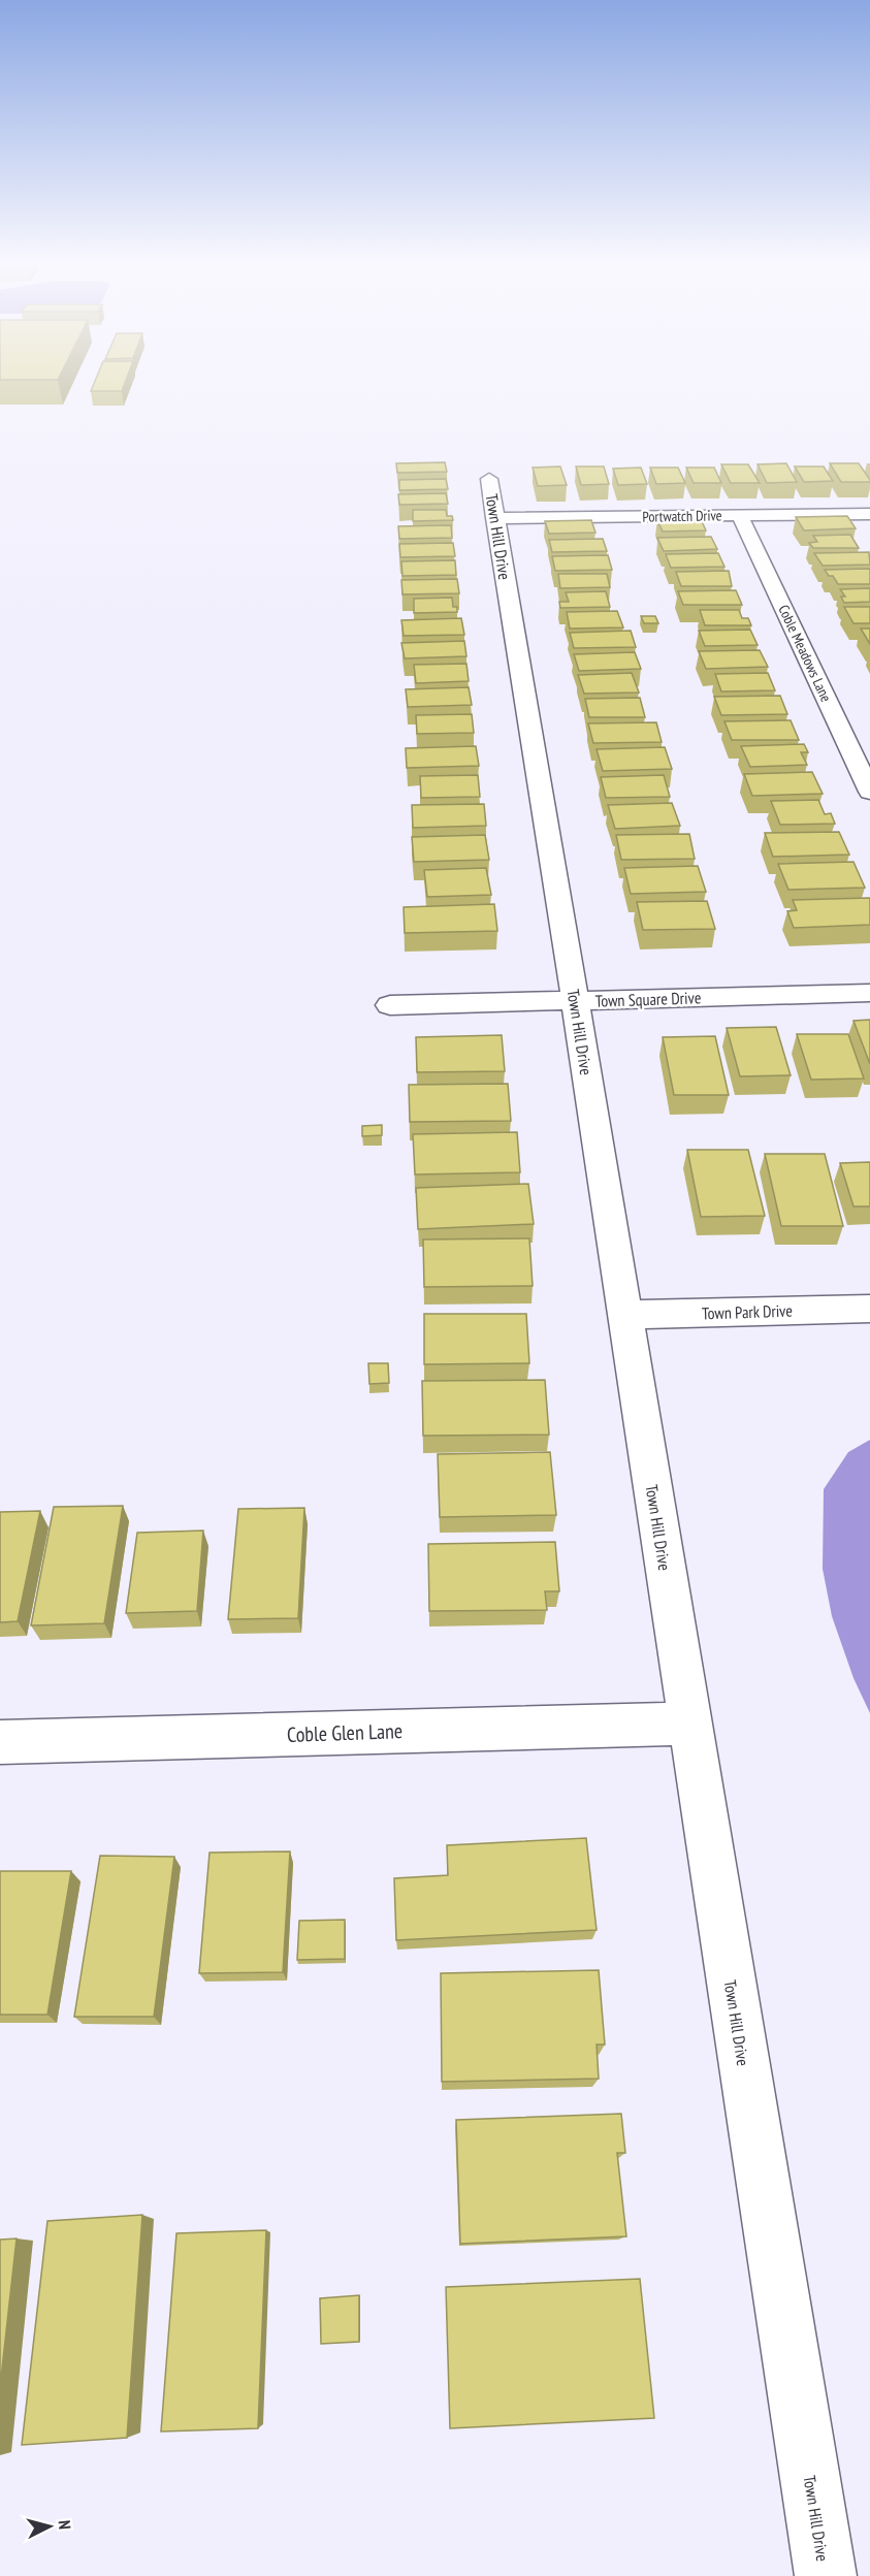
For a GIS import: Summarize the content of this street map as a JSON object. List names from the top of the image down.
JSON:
{
  "streets": {
    "street": [
      "Portwatch Drive",
      "Town Hill Drive",
      "Coble Meadows Lane",
      "Town Square Drive",
      "Town Park Drive",
      "Coble Glen Lane"
    ]
  },
  "crossings": [
    ["Portwatch Drive", "Town Hill Drive"],
    ["Portwatch Drive", "Coble Meadows Lane"],
    ["Town Hill Drive", "Town Square Drive"],
    ["Town Hill Drive", "Town Park Drive"],
    ["Town Hill Drive", "Coble Glen Lane"]
  ],
  "north": "right"
}
